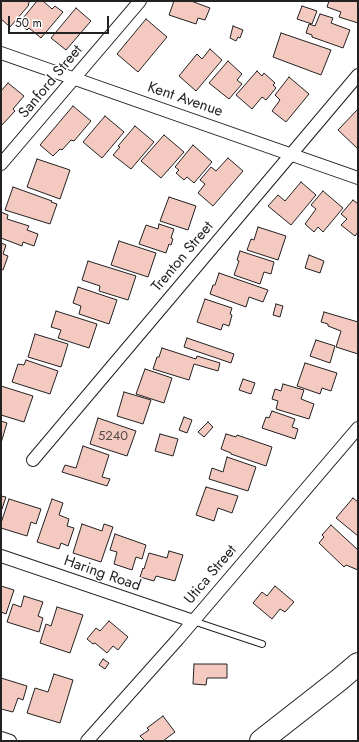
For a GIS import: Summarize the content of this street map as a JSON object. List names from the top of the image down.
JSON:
{
  "streets": {
    "street": [
      "Sanford Street",
      "Kent Avenue",
      "Trenton Street",
      "Haring Road",
      "Utica Street"
    ]
  },
  "crossings": [
    ["Sanford Street", "Kent Avenue"],
    ["Kent Avenue", "Trenton Street"],
    ["Haring Road", "Utica Street"]
  ],
  "house_numbers": ["5240"],
  "scale_bar": "50 m"
}
